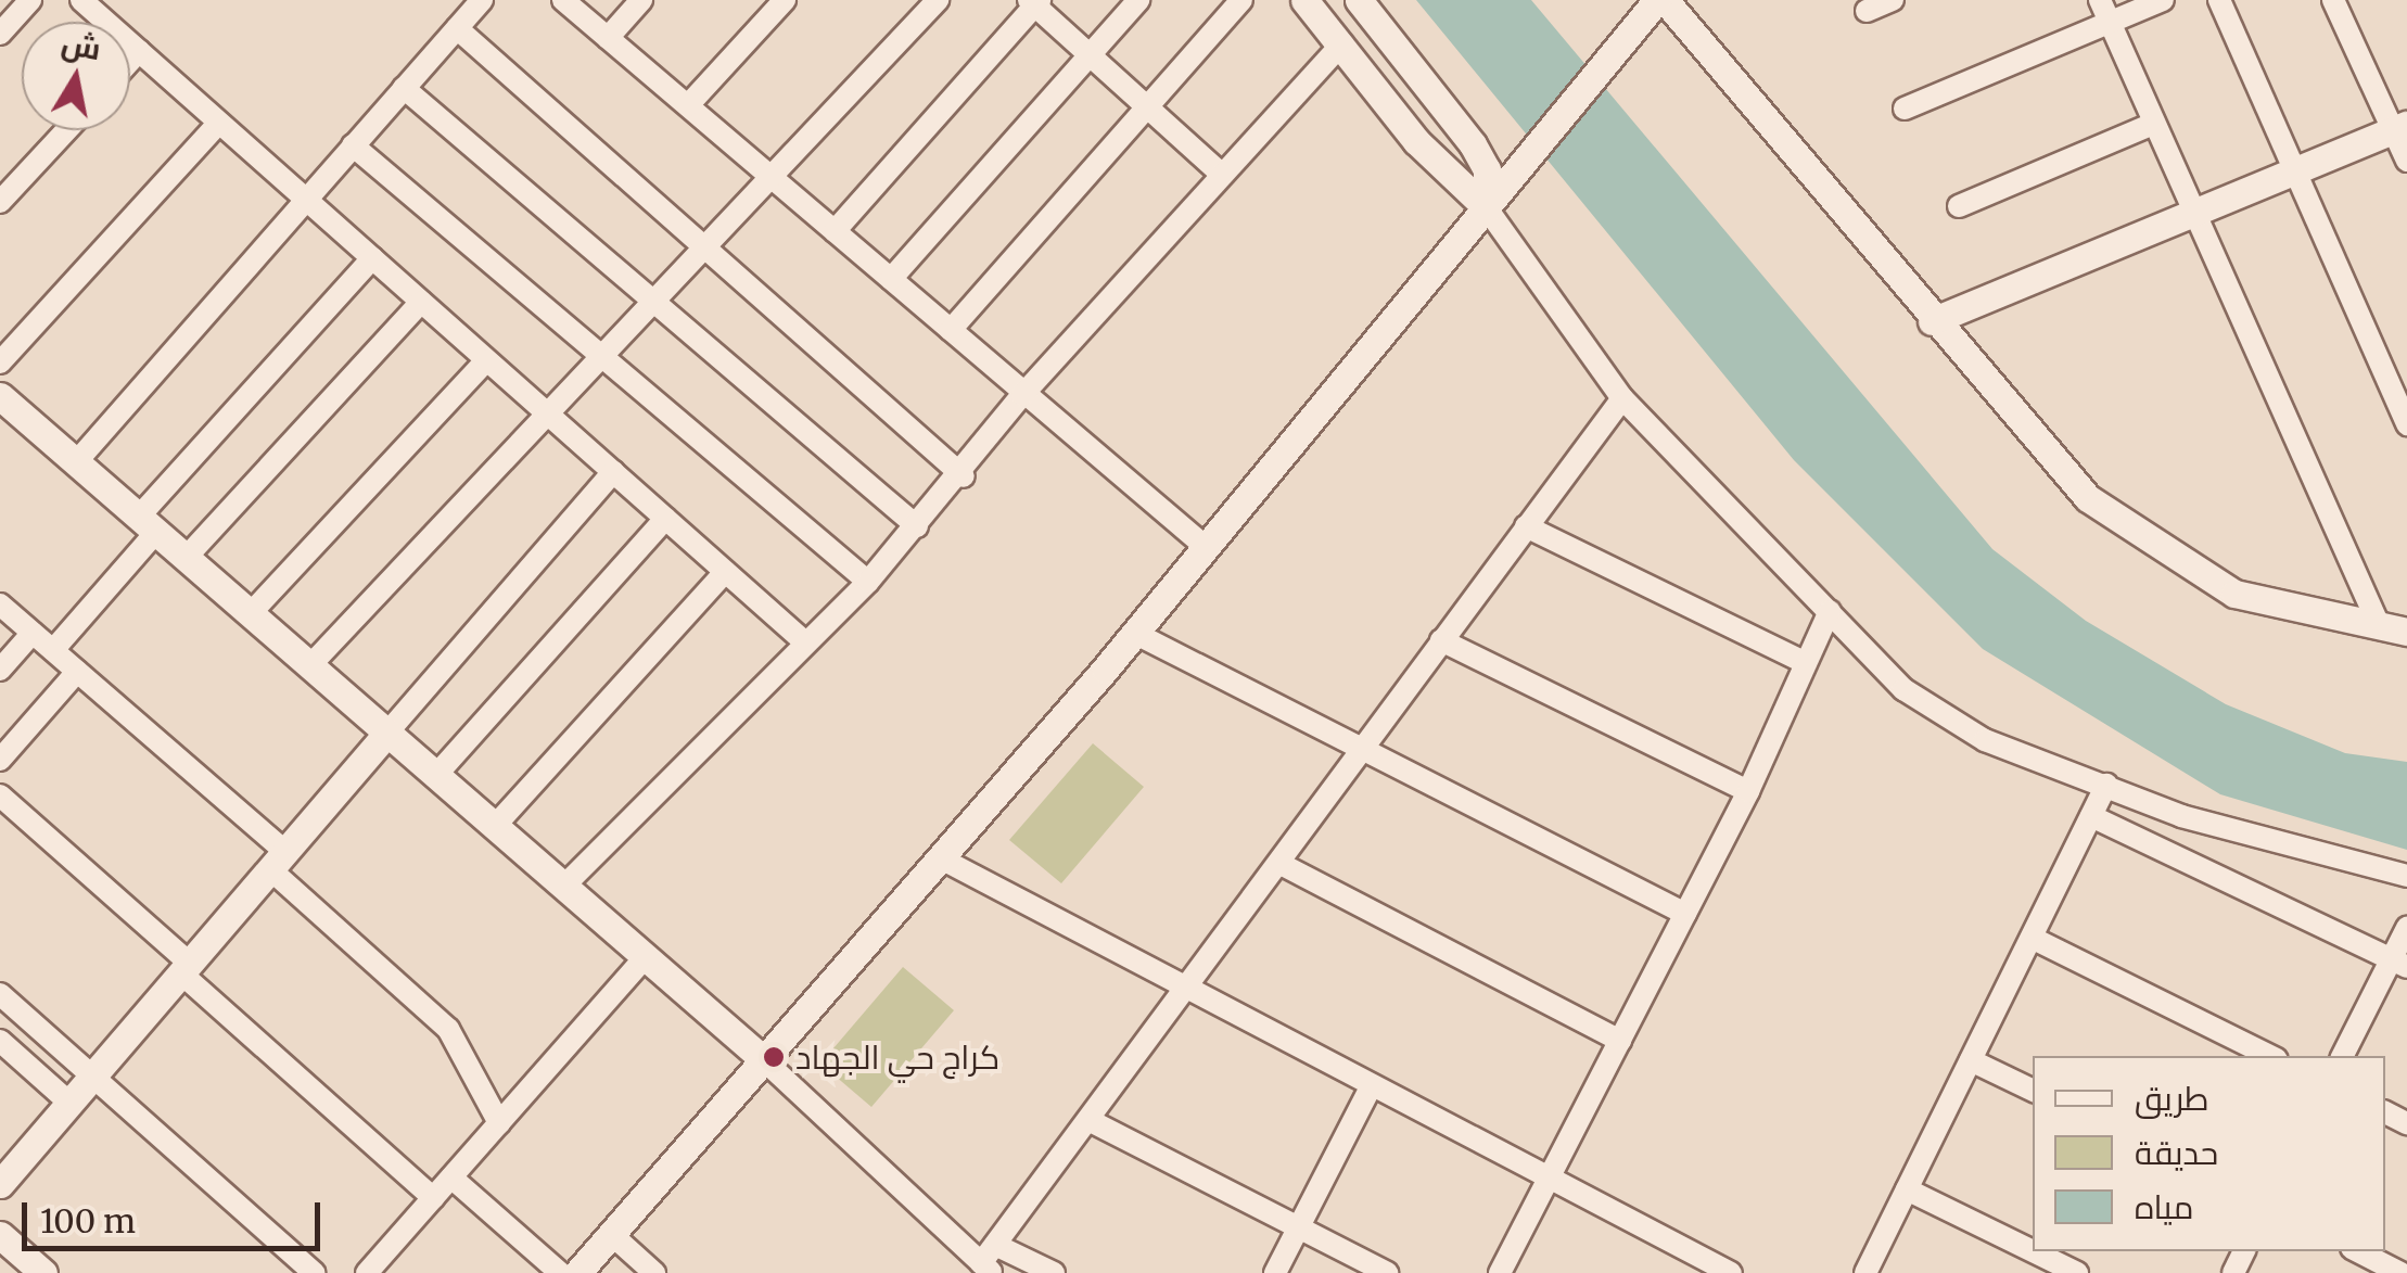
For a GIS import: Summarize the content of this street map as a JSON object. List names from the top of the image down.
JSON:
{
  "places": ["كراج حي الجهاد"],
  "legend": ["طريق", "حديقة", "مياه"],
  "scale_bar": "100 m",
  "north": "top"
}
